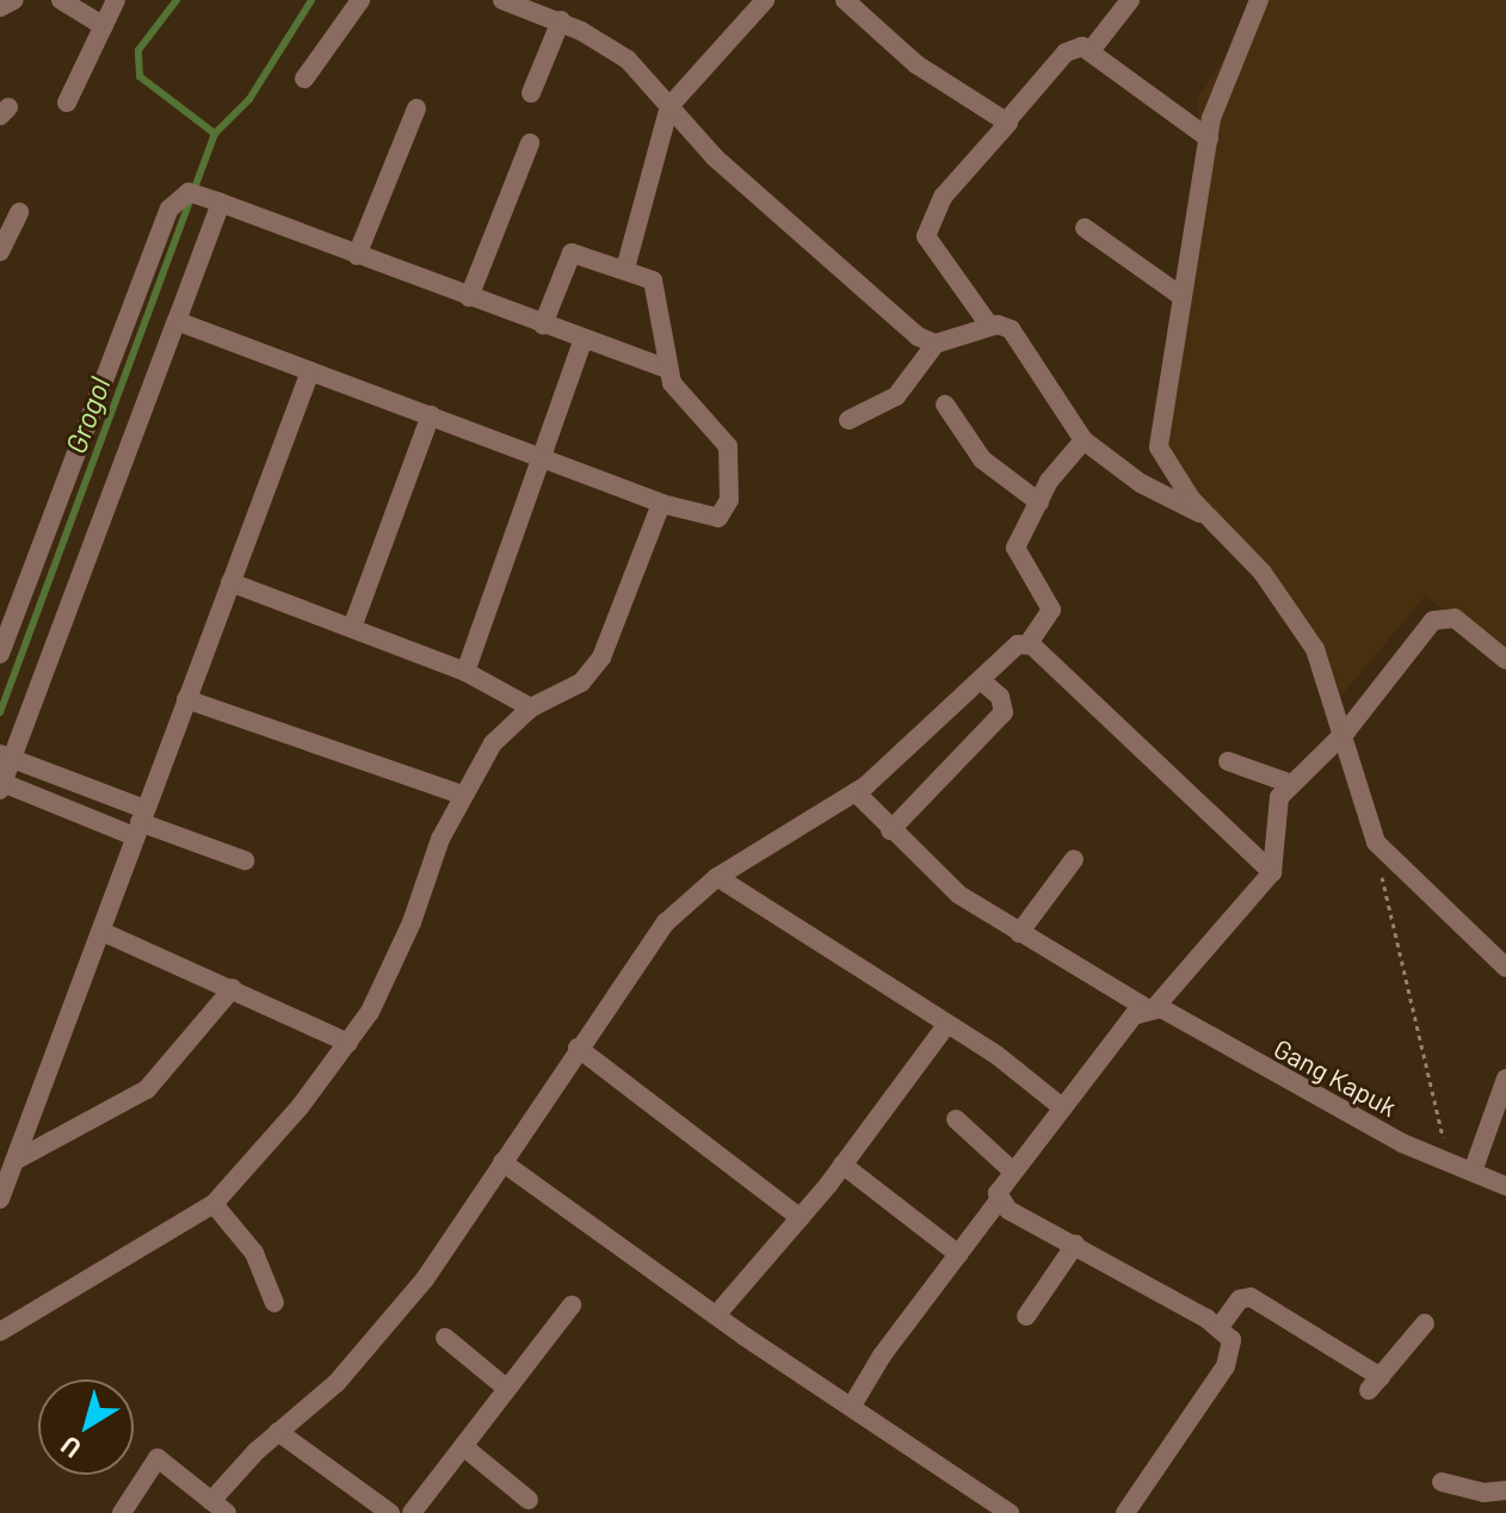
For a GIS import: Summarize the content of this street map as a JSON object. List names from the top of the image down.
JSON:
{
  "streets": {
    "street": ["Gang Kapuk"]
  },
  "water": ["Grogol"],
  "north": "bottom left"
}
